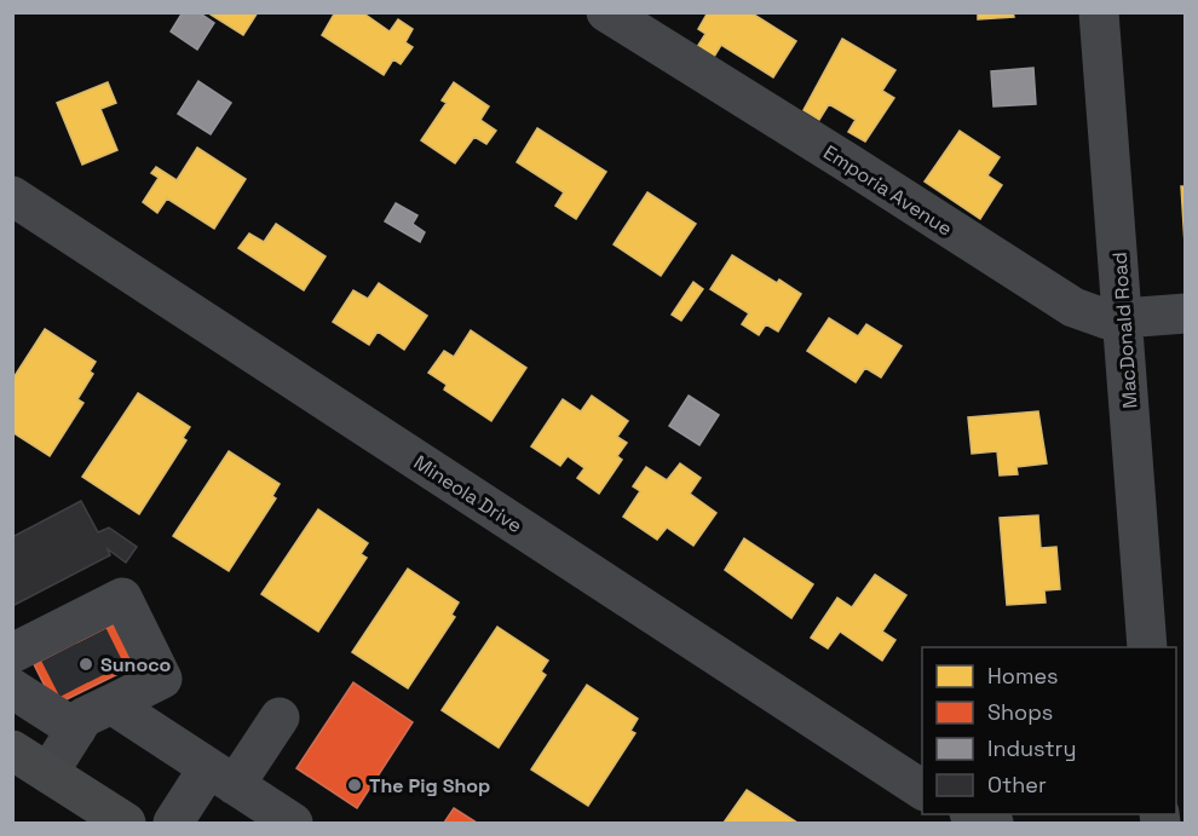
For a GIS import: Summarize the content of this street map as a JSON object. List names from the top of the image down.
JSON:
{
  "streets": {
    "street": ["Emporia Avenue", "MacDonald Road", "Mineola Drive"]
  },
  "crossings": [
    ["Emporia Avenue", "MacDonald Road"]
  ],
  "places": ["Sunoco", "The Pig Shop"],
  "legend": [
    "Homes",
    "Shops",
    "Industry",
    "Other"
  ]
}
